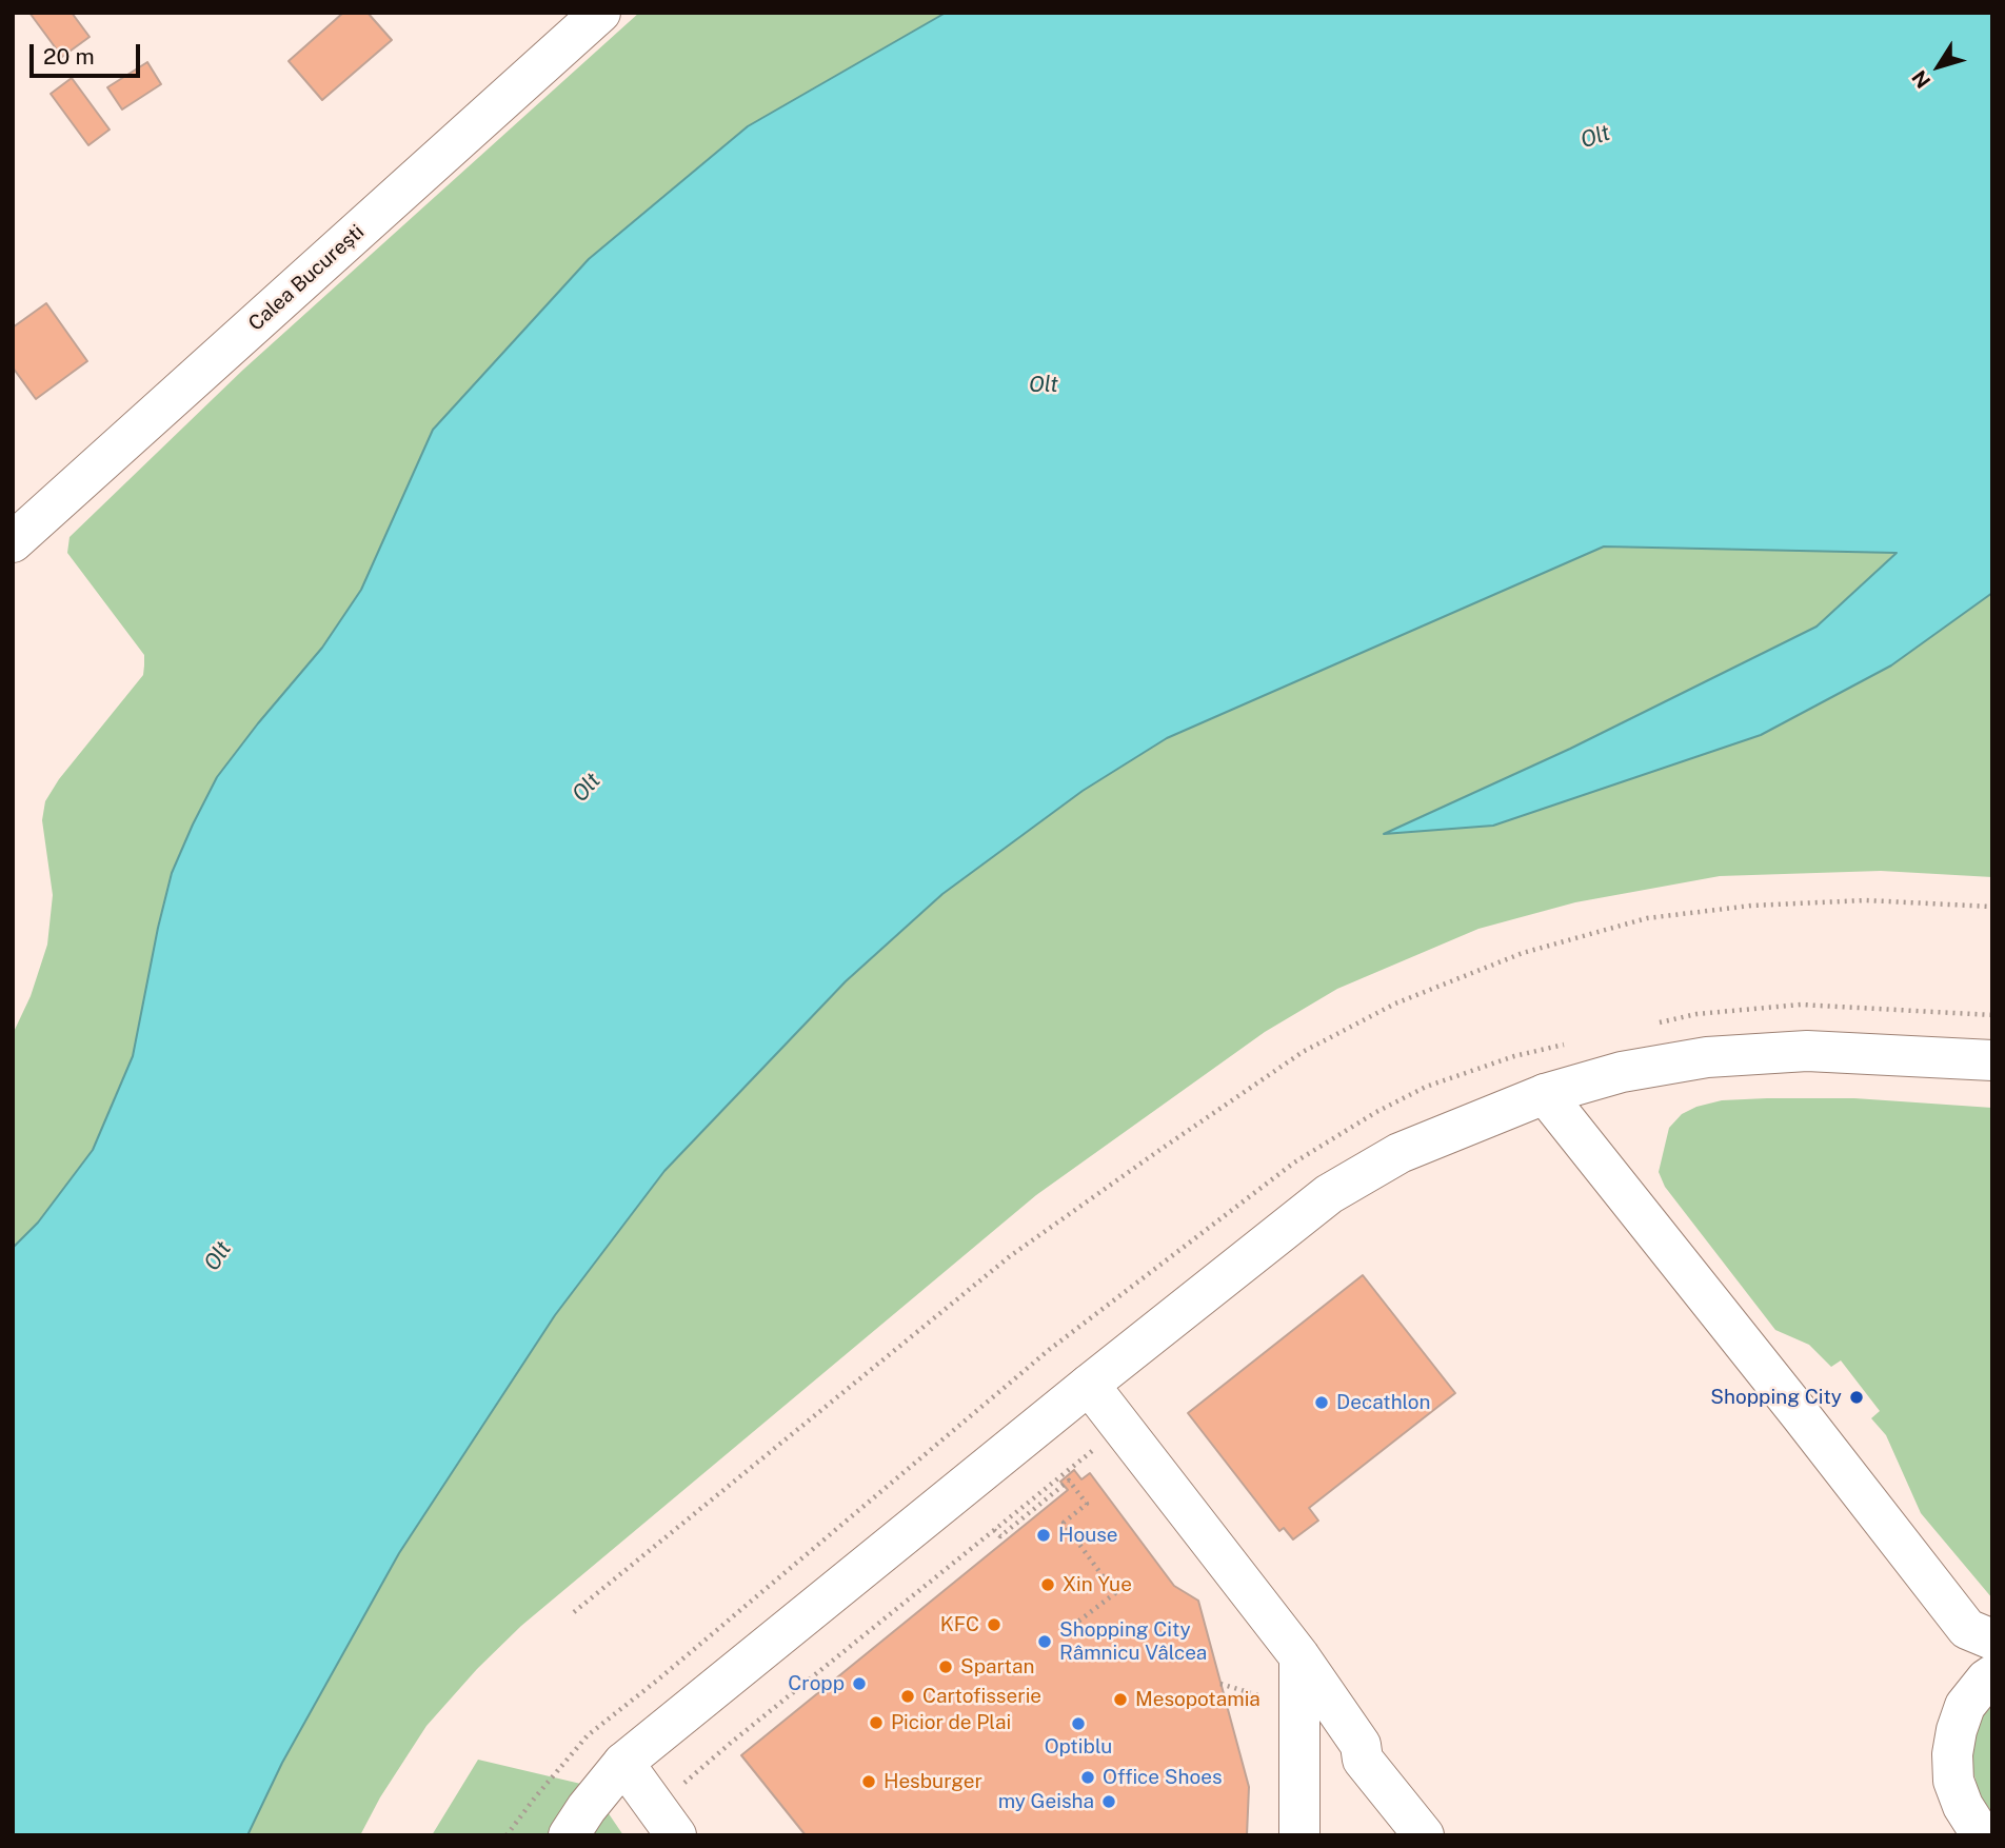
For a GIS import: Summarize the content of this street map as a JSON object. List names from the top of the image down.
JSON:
{
  "streets": {
    "main road": ["Calea București"]
  },
  "water": ["Olt"],
  "places": [
    "Shopping City",
    "Decathlon",
    "House",
    "Xin Yue",
    "KFC",
    "Shopping City Râmnicu Vâlcea",
    "Spartan",
    "Cropp",
    "Cartofisserie",
    "Mesopotamia",
    "Picior de Plai",
    "Optiblu",
    "Office Shoes",
    "Hesburger",
    "my Geisha"
  ],
  "scale_bar": "20 m",
  "north": "bottom left"
}
